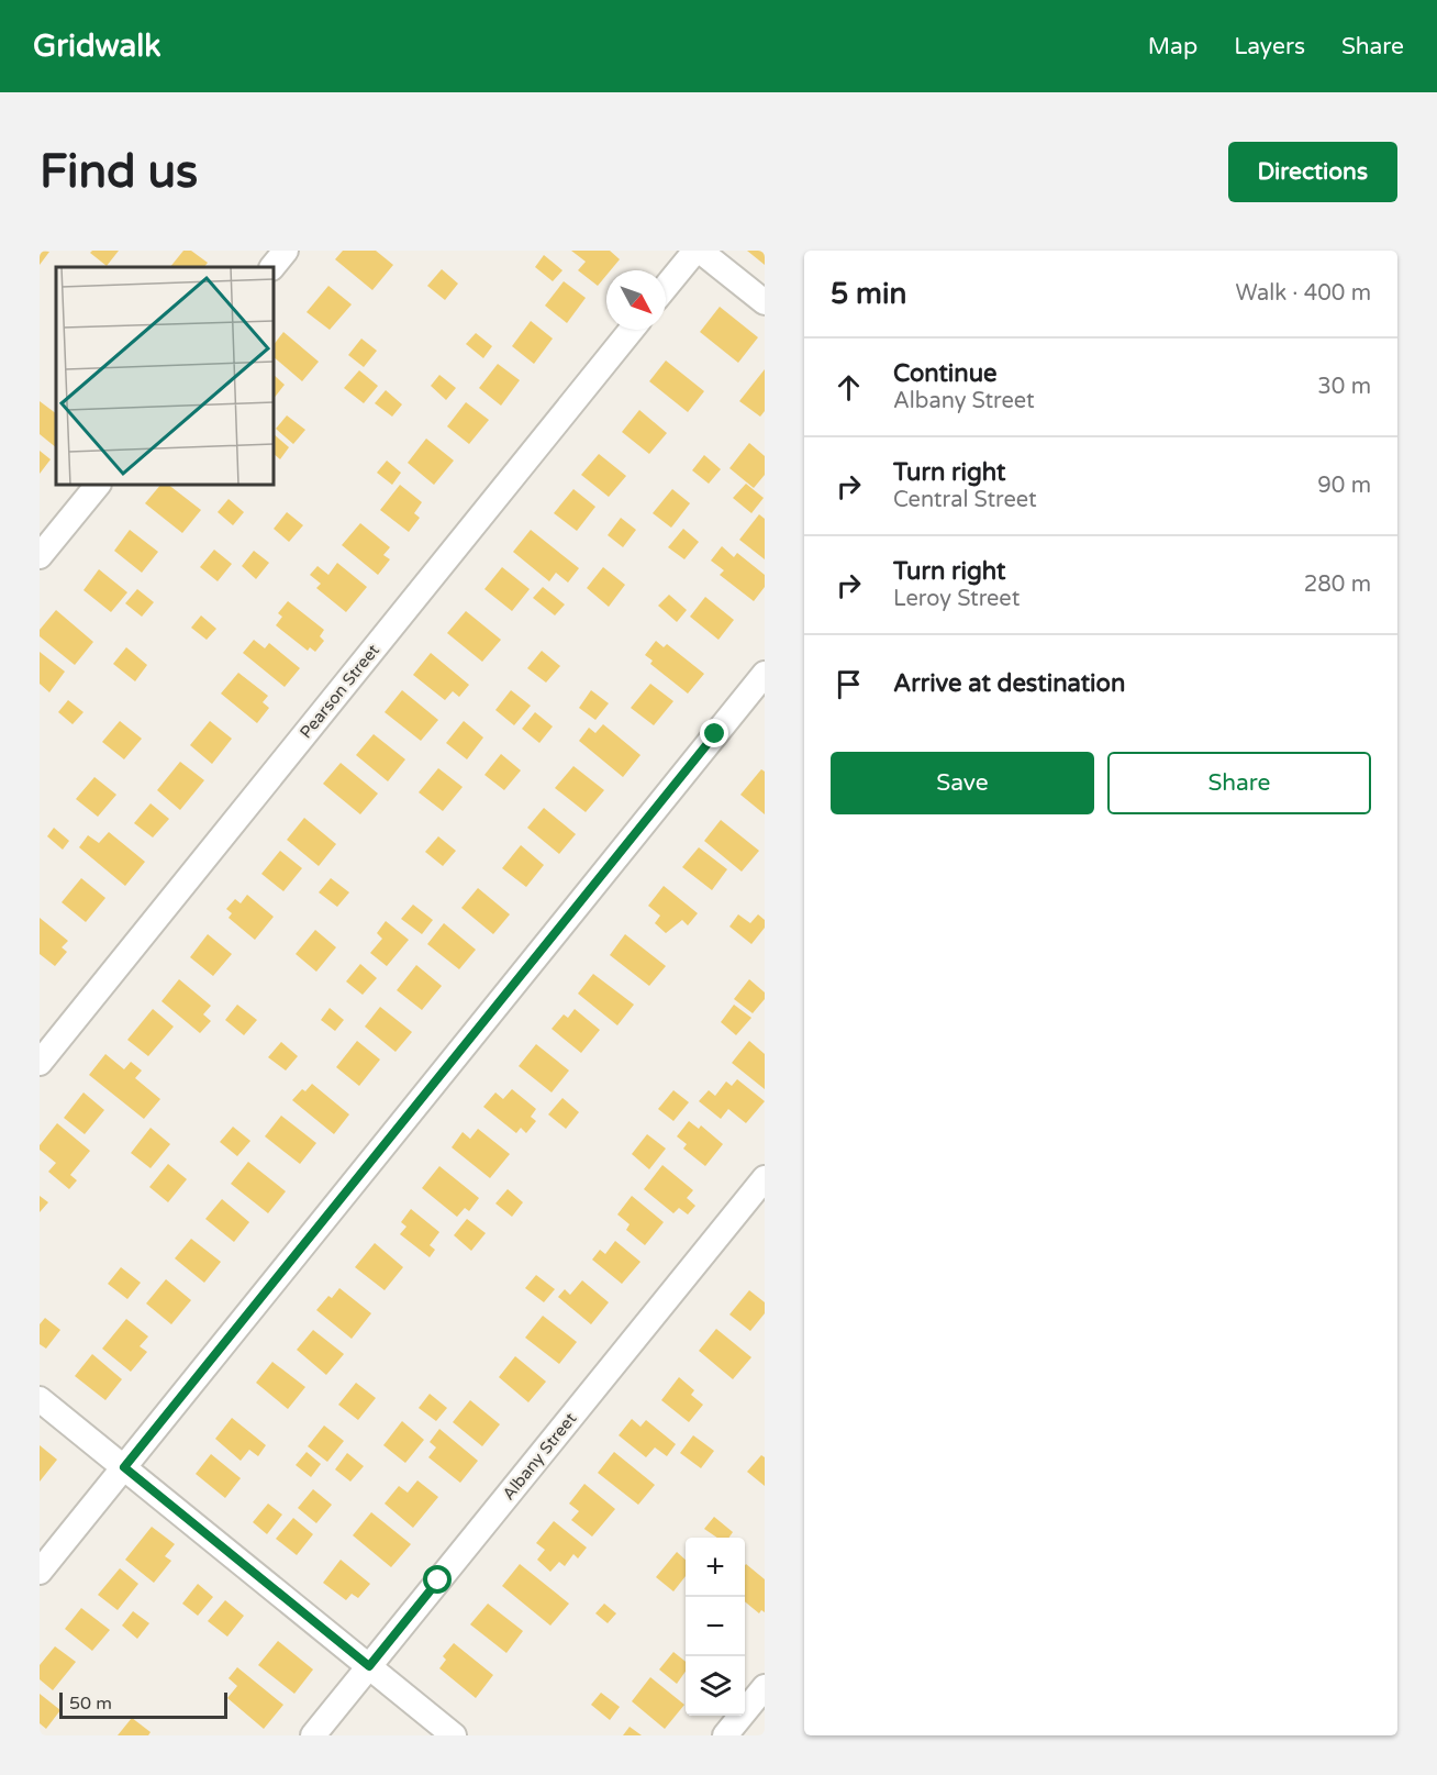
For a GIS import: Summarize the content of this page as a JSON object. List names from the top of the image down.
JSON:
{
  "streets": {
    "street": ["Pearson Street", "Albany Street"]
  },
  "scale_bar": "50 m",
  "north": "bottom right",
  "page": {
    "header": "Gridwalk",
    "nav": ["Map", "Layers", "Share"],
    "buttons": [
      "Directions",
      ["Save", "Share"]
    ],
    "title": "Find us",
    "heading": ["5 min", "Walk · 400 m"],
    "list": [
      ["Continue", "Albany Street", "30 m"],
      ["Turn right", "Central Street", "90 m"],
      ["Turn right", "Leroy Street", "280 m"],
      "Arrive at destination"
    ],
    "map_buttons": ["+", "−"],
    "scale": "50 m"
  }
}
